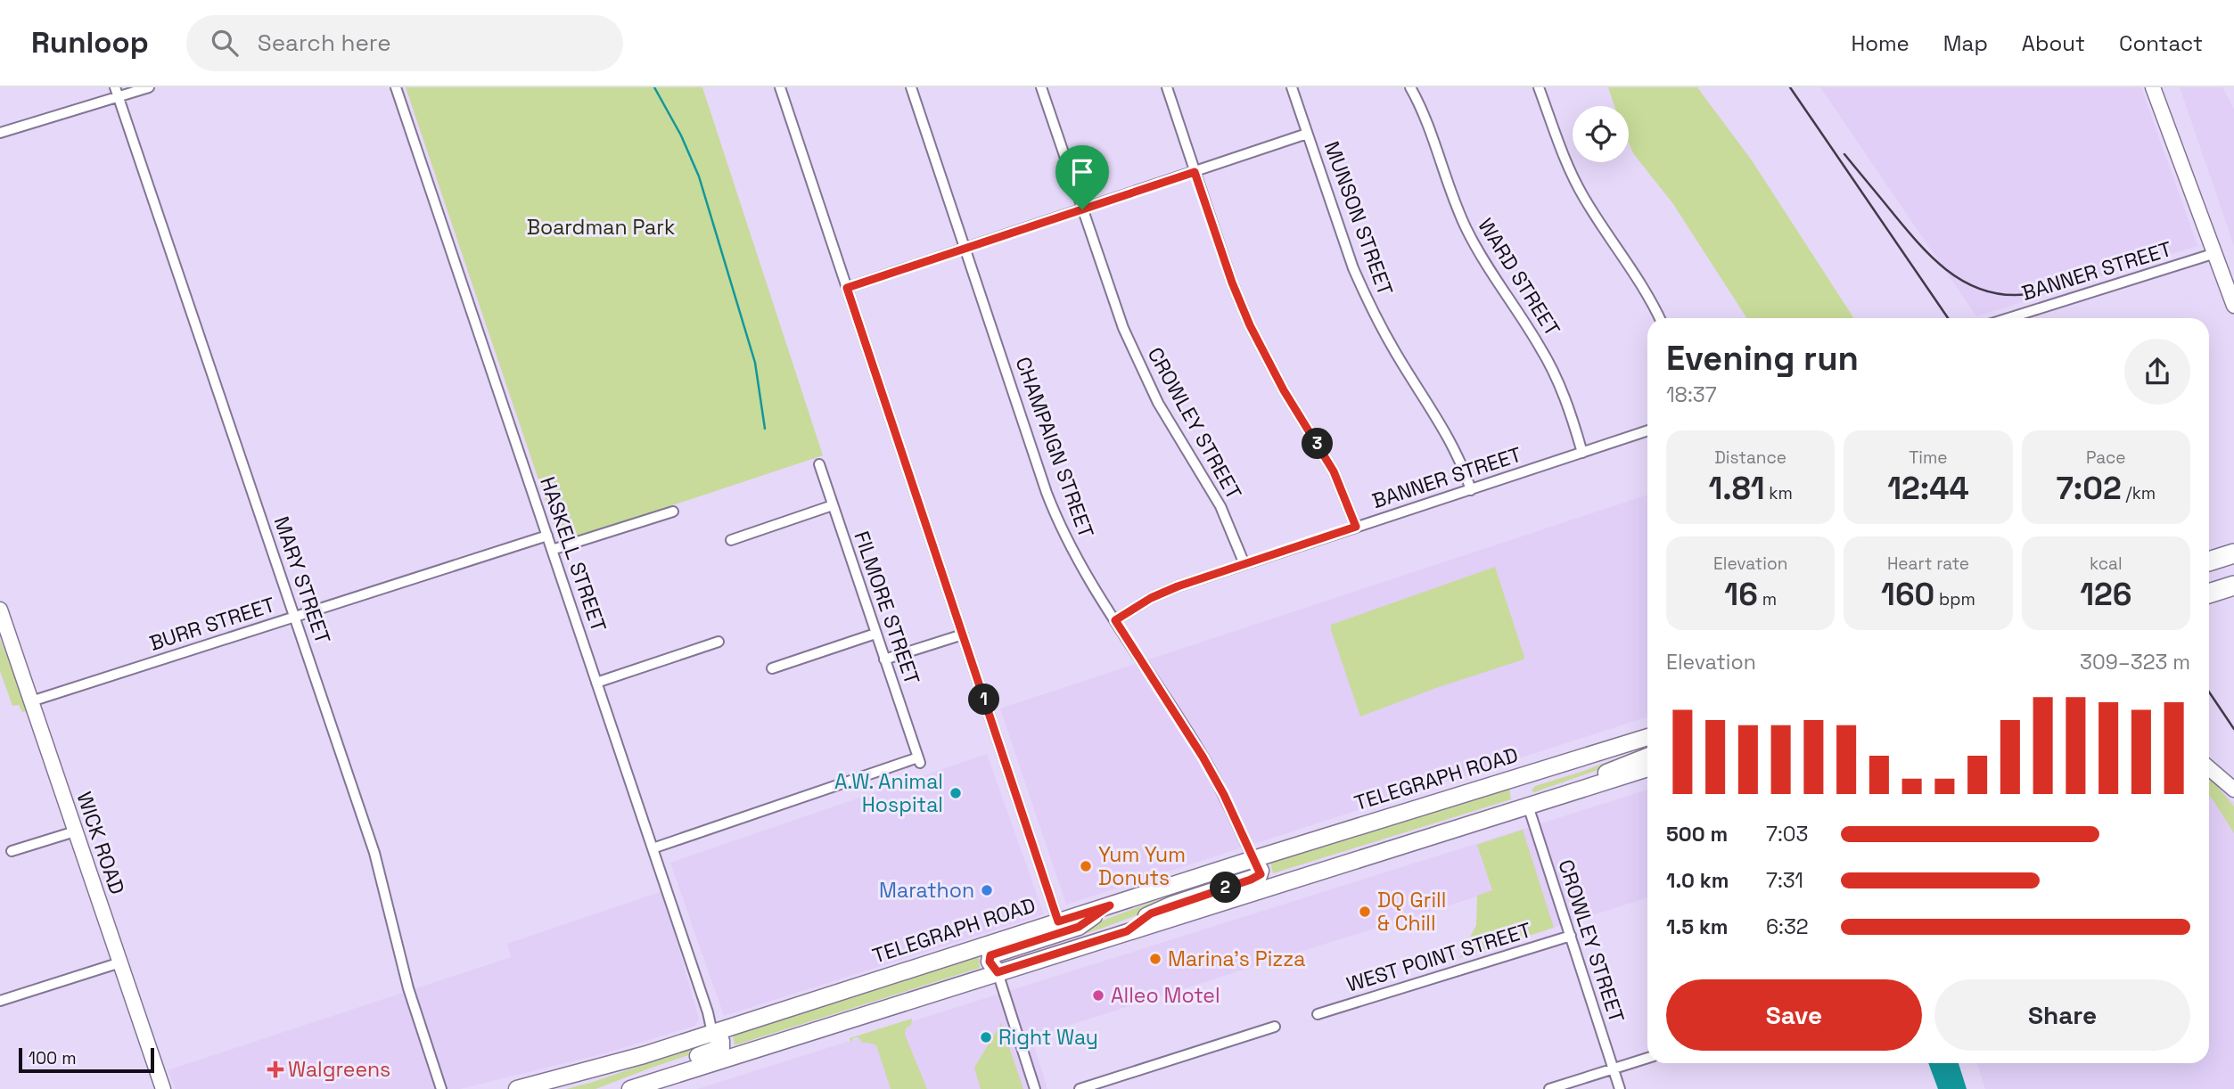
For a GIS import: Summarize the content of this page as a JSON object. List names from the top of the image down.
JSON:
{
  "streets": {
    "main road": ["TELEGRAPH ROAD"],
    "street": [
      "MUNSON STREET",
      "BANNER STREET",
      "WARD STREET",
      "CROWLEY STREET",
      "CHAMPAIGN STREET",
      "HASKELL STREET",
      "MARY STREET",
      "FILMORE STREET",
      "BURR STREET",
      "WICK ROAD",
      "WEST POINT STREET"
    ]
  },
  "crossings": [
    ["MUNSON STREET", "BANNER STREET"],
    ["BANNER STREET", "WARD STREET"],
    ["BANNER STREET", "CROWLEY STREET"],
    ["BANNER STREET", "CHAMPAIGN STREET"],
    ["CROWLEY STREET", "WEST POINT STREET"],
    ["CHAMPAIGN STREET", "TELEGRAPH ROAD"],
    ["HASKELL STREET", "FILMORE STREET"],
    ["HASKELL STREET", "BURR STREET"],
    ["HASKELL STREET", "TELEGRAPH ROAD"],
    ["MARY STREET", "BURR STREET"],
    ["BURR STREET", "WICK ROAD"]
  ],
  "parks": ["Boardman Park"],
  "places": {
    "other": [
      "A.W. Animal Hospital",
      "Yum Yum Donuts",
      "Marathon",
      "DQ Grill & Chill",
      "Marina's Pizza",
      "Alleo Motel",
      "Right Way"
    ],
    "health": ["Walgreens"]
  },
  "scale_bar": "100 m",
  "page": {
    "header": "Runloop",
    "search": "Search here",
    "nav": [
      "Home",
      "Map",
      "About",
      "Contact"
    ],
    "heading": ["Evening run", "18:37"],
    "stats": [
      ["Distance", "1.81 km"],
      ["Time", "12:44"],
      ["Pace", "7:02 /km"],
      ["Elevation", "16 m"],
      ["Heart rate", "160 bpm"],
      ["kcal", "126"]
    ],
    "pins": ["3", "1", "2"],
    "chart": ["Elevation", "309–323 m"],
    "list": [
      {
        "name": "500 m",
        "note": "7:03"
      },
      {
        "name": "1.0 km",
        "note": "7:31"
      },
      {
        "name": "1.5 km",
        "note": "6:32"
      }
    ],
    "buttons": ["Save", "Share"],
    "scale": "100 m"
  }
}
